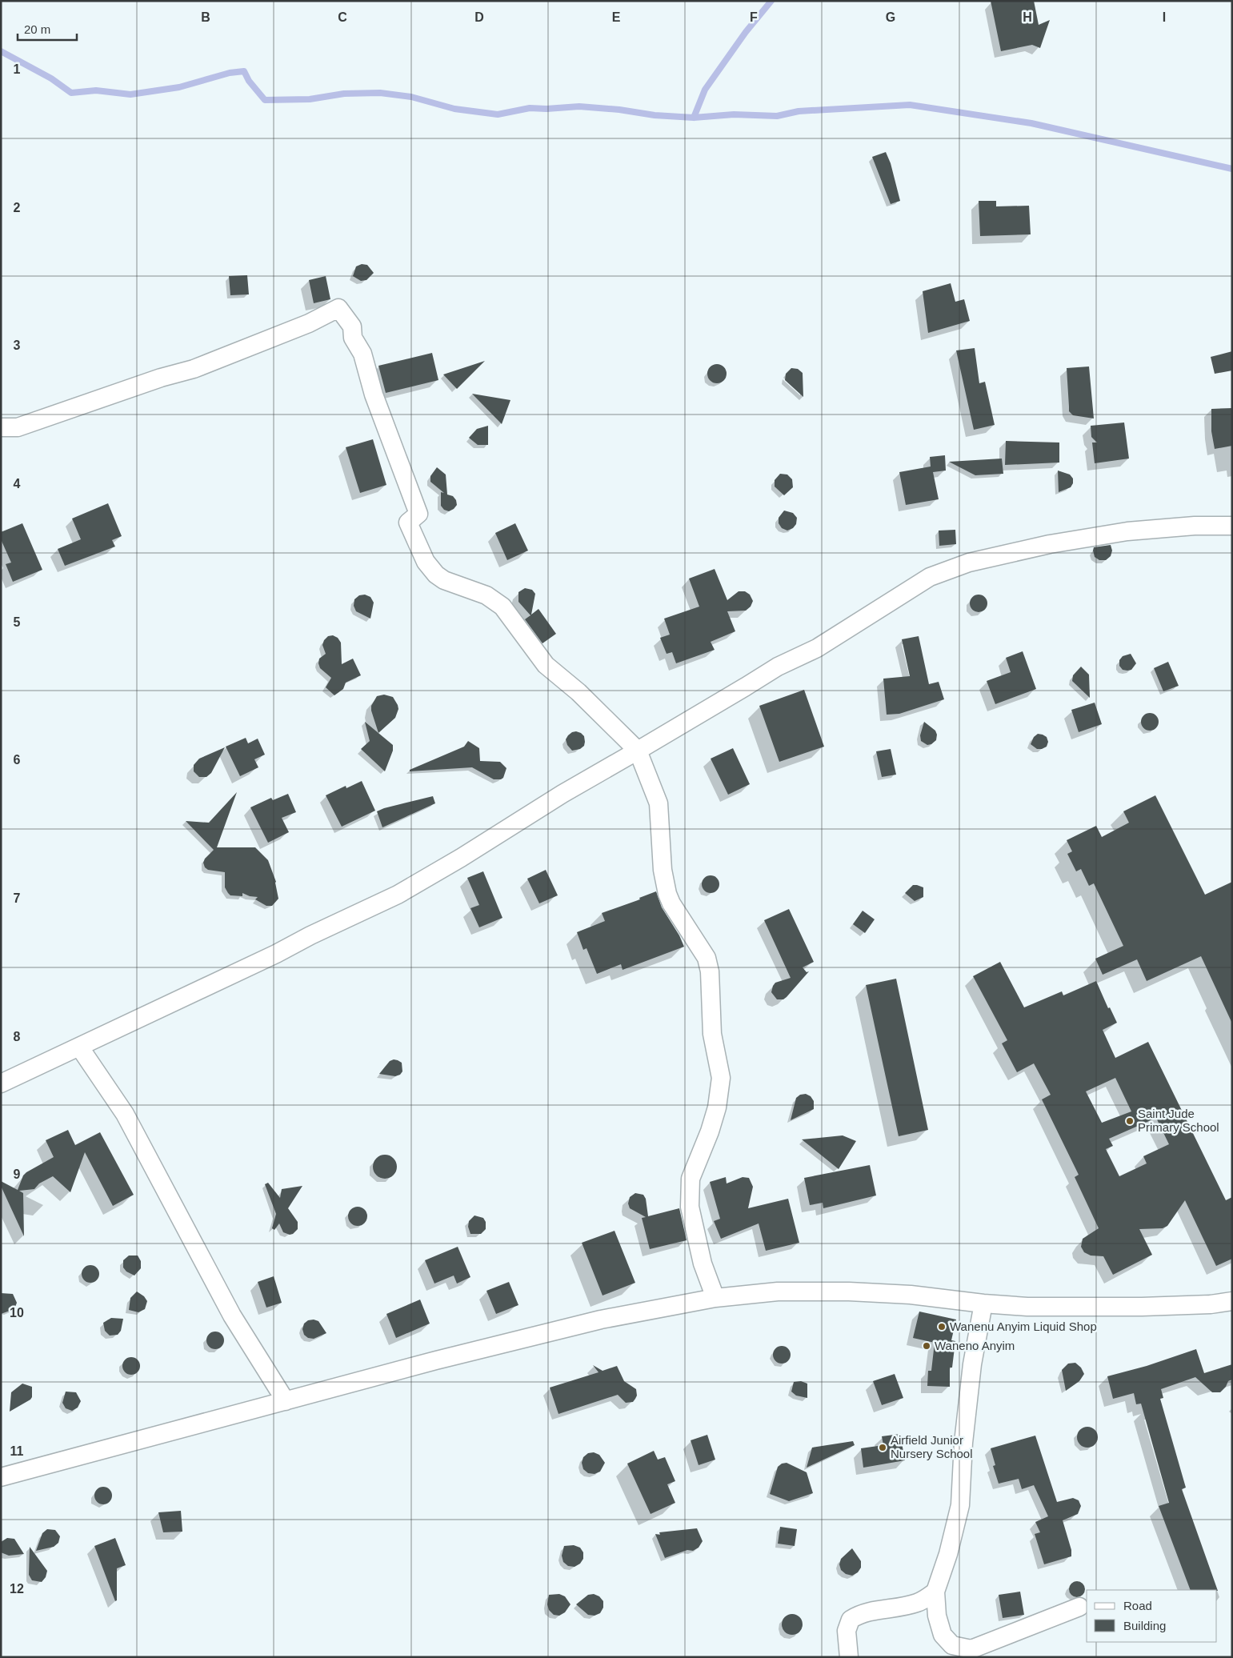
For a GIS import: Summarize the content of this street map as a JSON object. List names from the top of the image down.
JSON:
{
  "places": [
    "Saint Jude Primary School",
    "Wanenu Anyim Liquid Shop",
    "Waneno Anyim",
    "Airfield Junior Nursery School"
  ],
  "legend": ["Road", "Building"],
  "scale_bar": "20 m",
  "grid": {
    "columns": [
      "B",
      "C",
      "D",
      "E",
      "F",
      "G",
      "H",
      "I"
    ],
    "rows": [
      "1",
      "2",
      "3",
      "4",
      "5",
      "6",
      "7",
      "8",
      "9",
      "10",
      "11",
      "12"
    ]
  }
}
